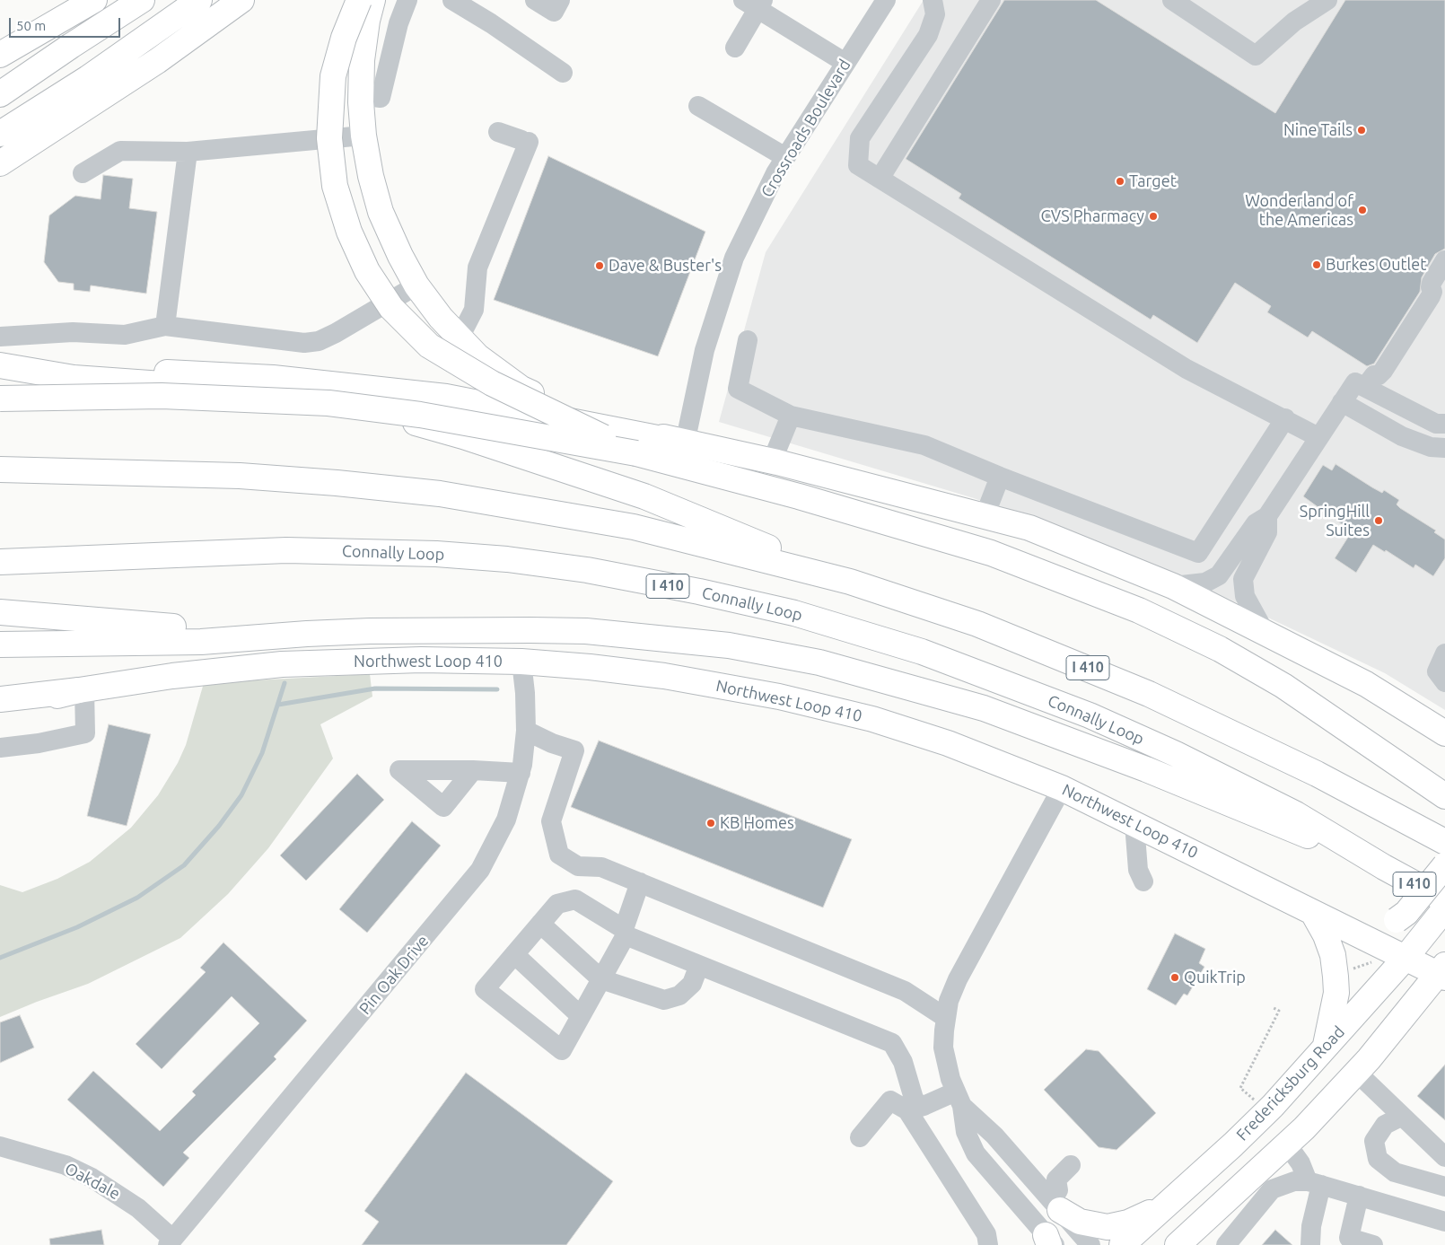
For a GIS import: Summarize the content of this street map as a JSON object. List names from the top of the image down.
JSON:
{
  "streets": {
    "main road": [
      "Connally Loop",
      "I 410",
      "Northwest Loop 410",
      "Fredericksburg Road"
    ],
    "street": ["Crossroads Boulevard", "Pin Oak Drive", "Oakdale"]
  },
  "crossings": [
    ["Northwest Loop 410", "Pin Oak Drive"],
    ["Northwest Loop 410", "Fredericksburg Road"],
    ["Pin Oak Drive", "Oakdale"]
  ],
  "places": [
    "Nine Tails",
    "Target",
    "Wonderland of the Americas",
    "CVS Pharmacy",
    "Burkes Outlet",
    "Dave & Buster's",
    "SpringHill Suites",
    "KB Homes",
    "QuikTrip"
  ],
  "scale_bar": "50 m"
}
